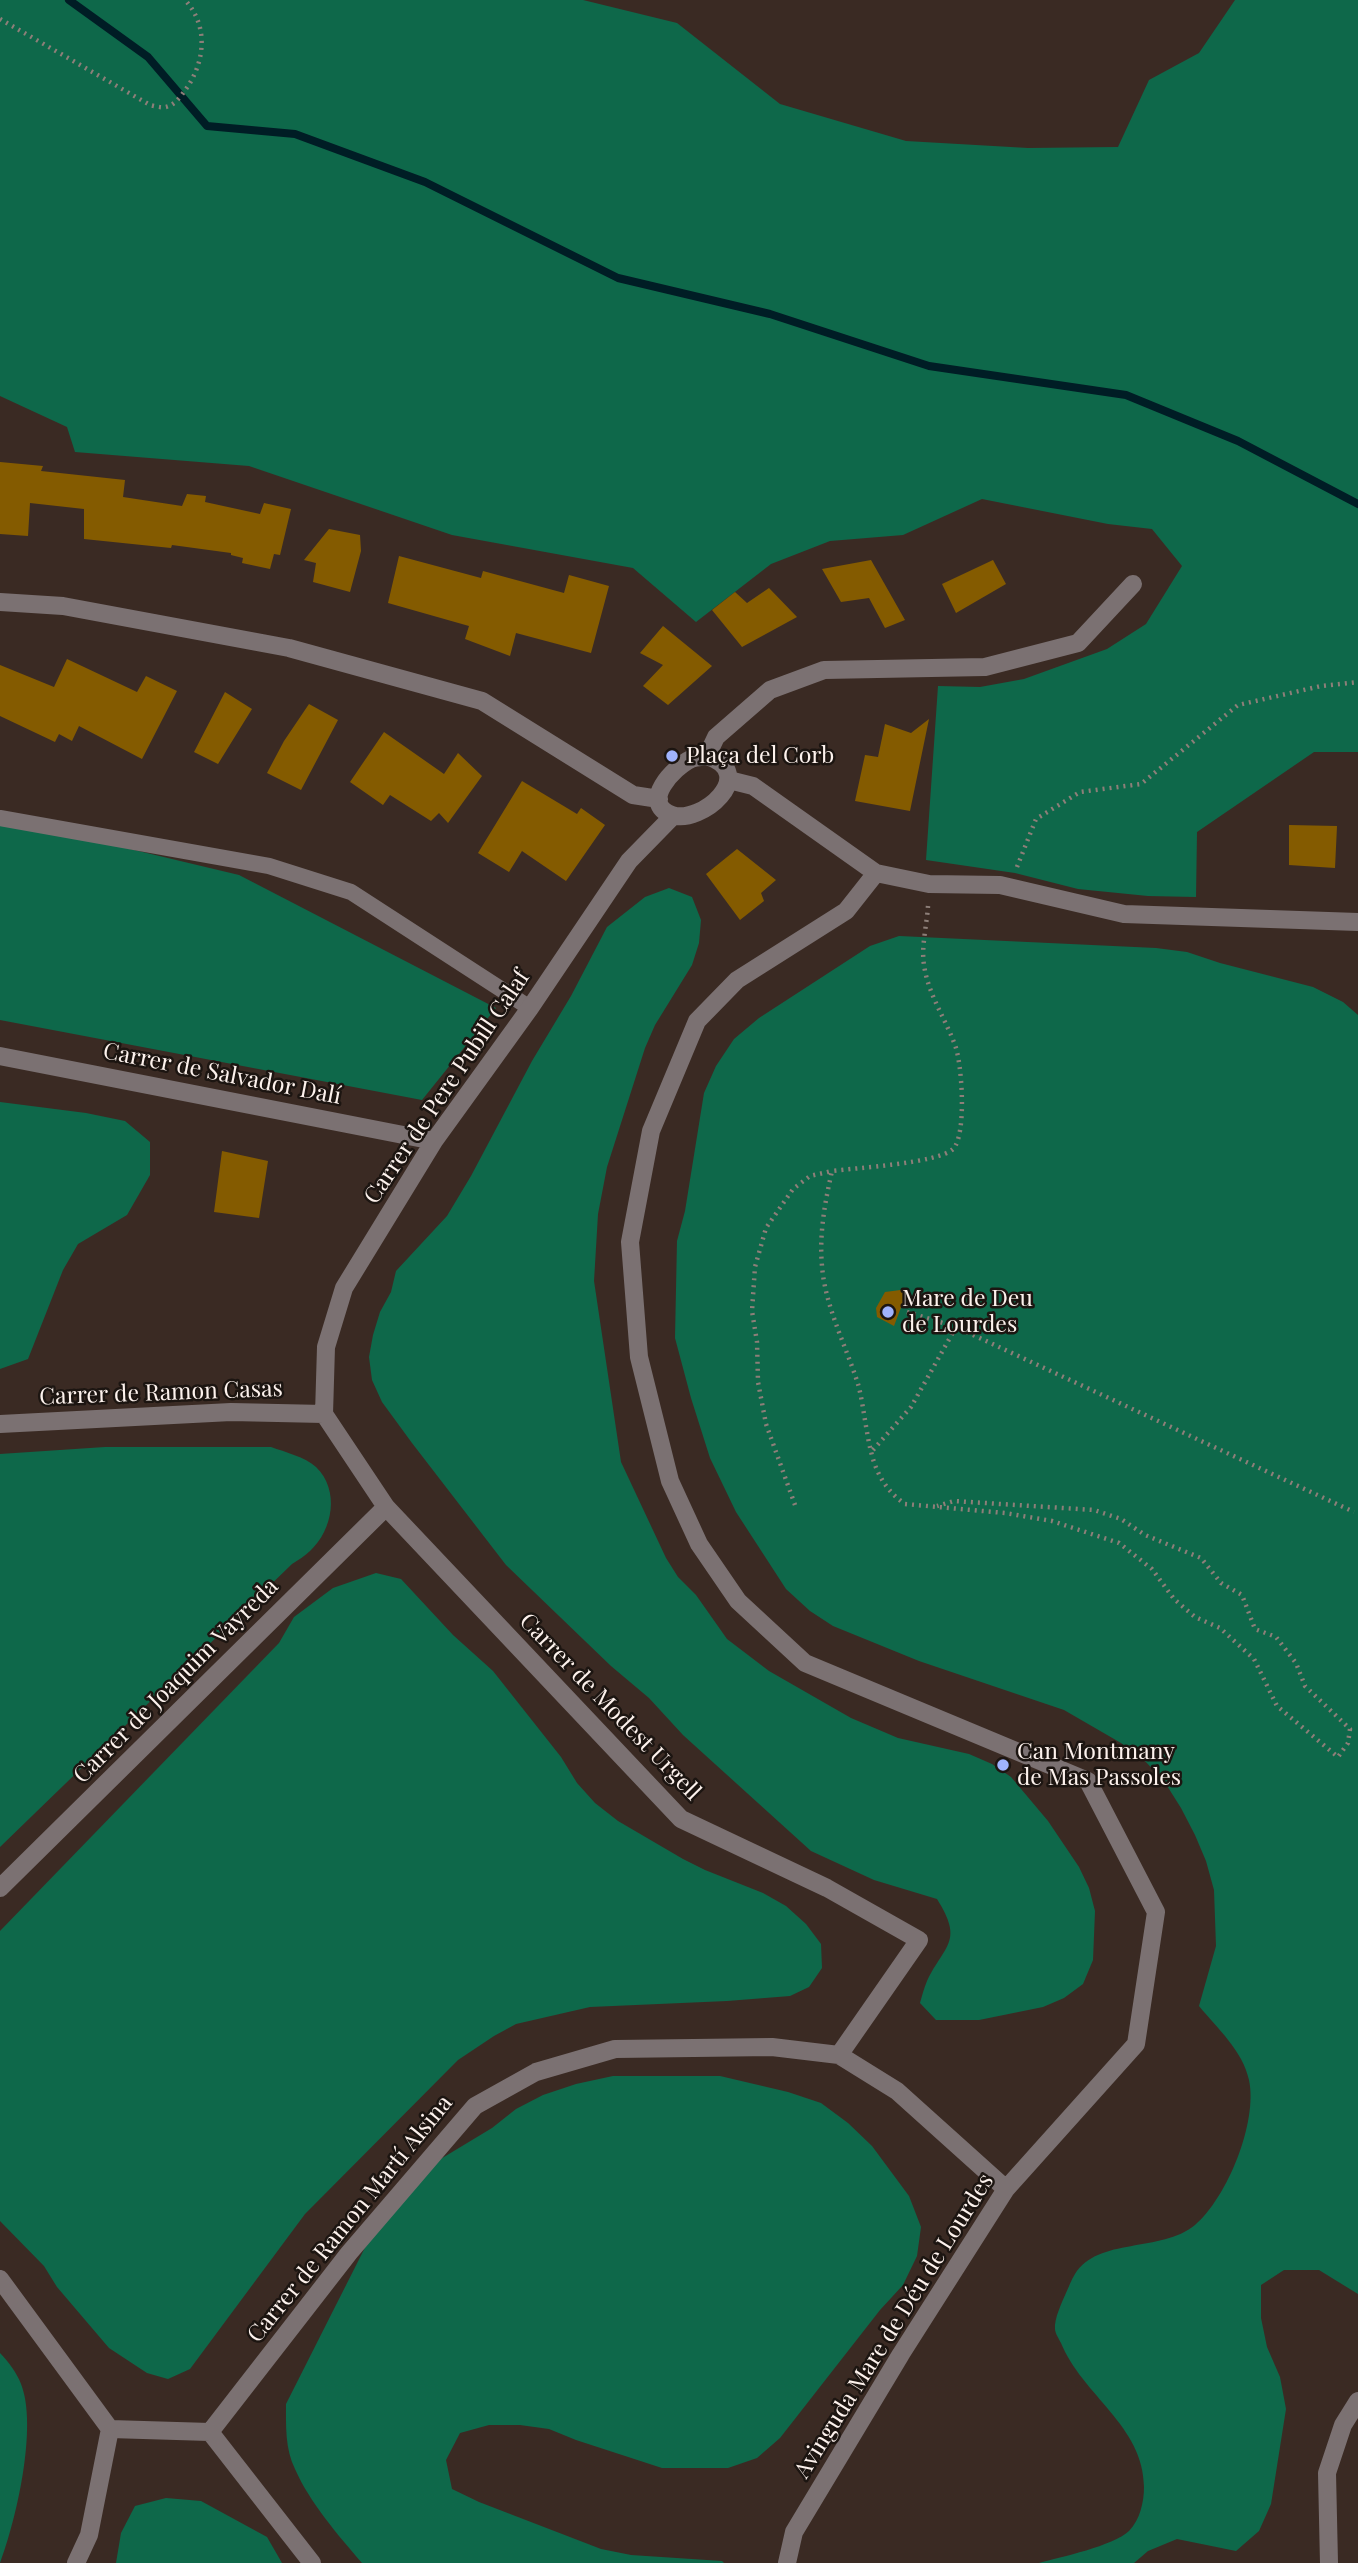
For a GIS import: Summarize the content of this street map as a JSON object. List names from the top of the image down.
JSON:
{
  "streets": {
    "street": [
      "Carrer de Salvador Dalí",
      "Carrer de Pere Pubill Calaf",
      "Carrer de Ramon Casas",
      "Carrer de Joaquim Vayreda",
      "Carrer de Modest Urgell",
      "Carrer de Ramon Martí Alsina",
      "Avinguda Mare de Déu de Lourdes"
    ]
  },
  "crossings": [
    ["Carrer de Salvador Dalí", "Carrer de Pere Pubill Calaf"],
    ["Carrer de Pere Pubill Calaf", "Carrer de Ramon Casas"],
    ["Carrer de Pere Pubill Calaf", "Carrer de Modest Urgell"],
    ["Carrer de Ramon Casas", "Carrer de Modest Urgell"],
    ["Carrer de Joaquim Vayreda", "Carrer de Modest Urgell"],
    ["Carrer de Modest Urgell", "Carrer de Ramon Martí Alsina"],
    ["Carrer de Ramon Martí Alsina", "Avinguda Mare de Déu de Lourdes"]
  ],
  "places": ["Plaça del Corb", "Mare de Deu de Lourdes", "Can Montmany de Mas Passoles"]
}
